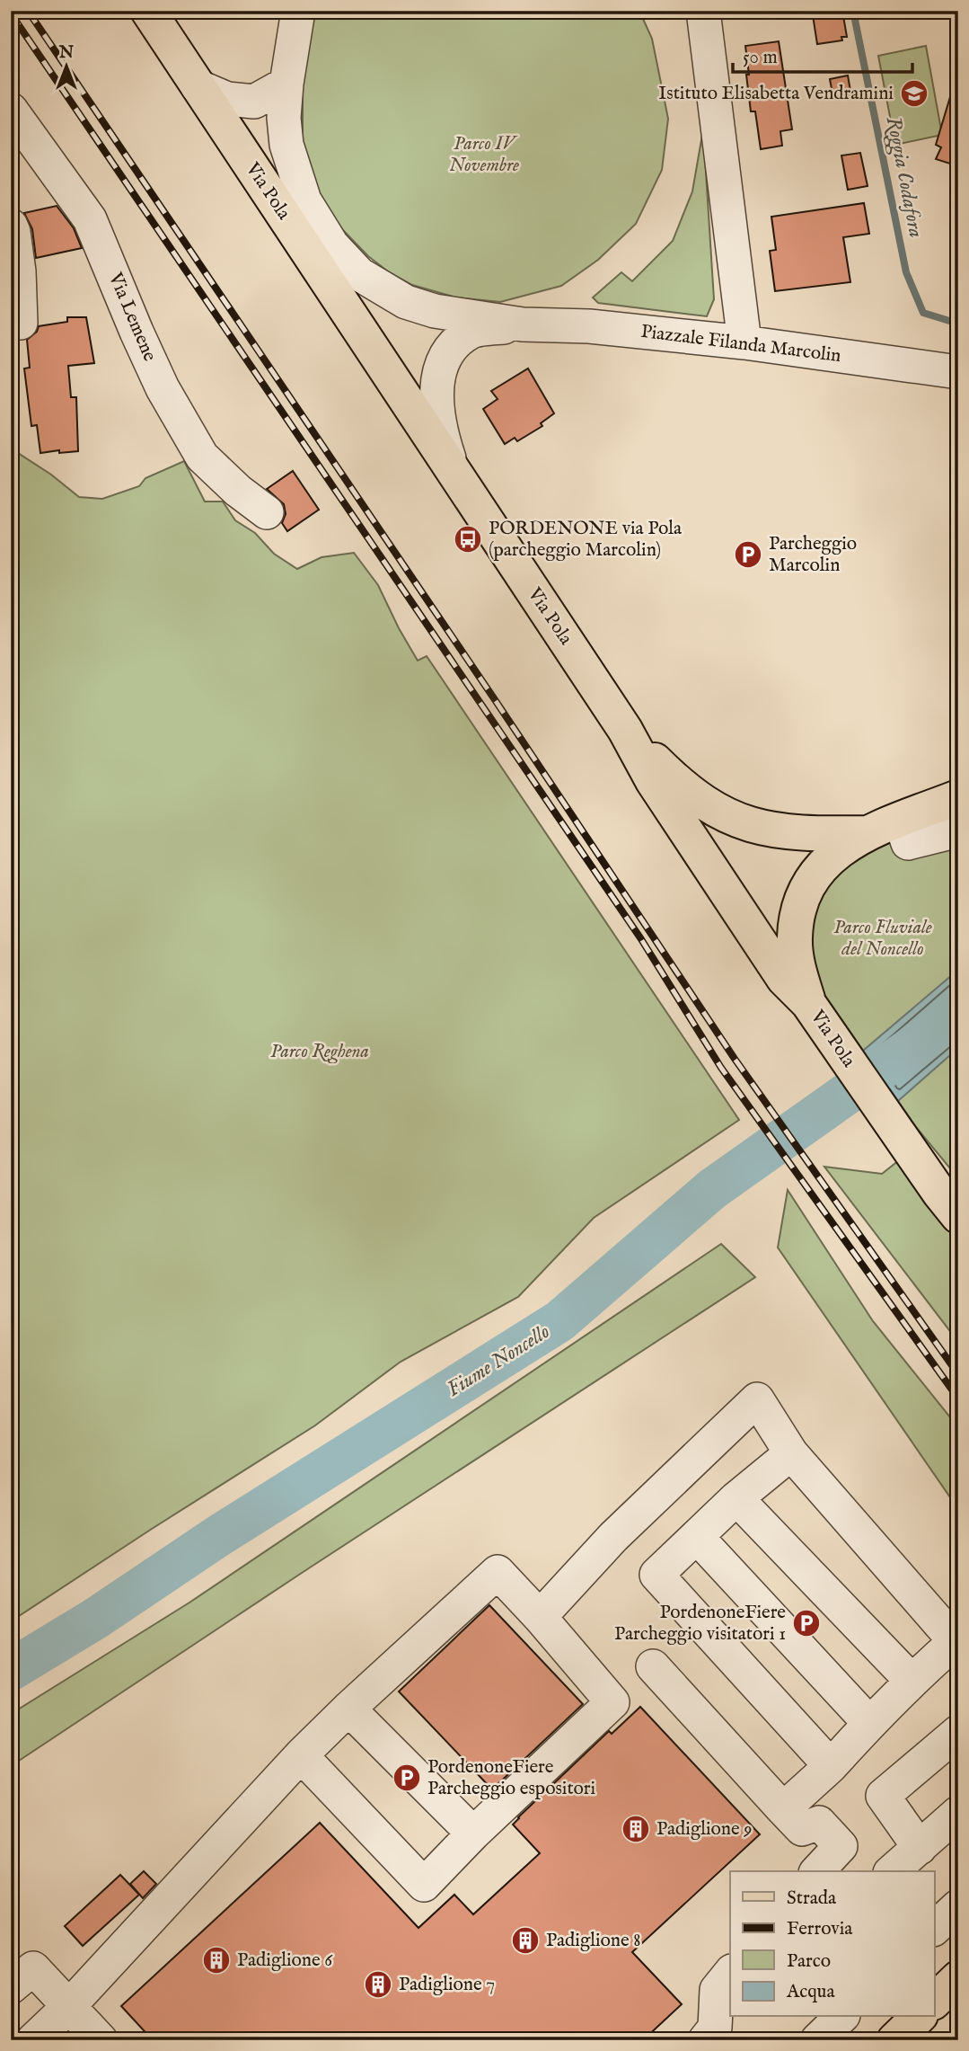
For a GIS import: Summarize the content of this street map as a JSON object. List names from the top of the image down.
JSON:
{
  "streets": {
    "main road": ["Via Pola"],
    "street": ["Via Lemene", "Piazzale Filanda Marcolin"]
  },
  "crossings": [
    ["Via Pola", "Piazzale Filanda Marcolin"]
  ],
  "water": ["Roggia Codafora", "Fiume Noncello"],
  "parks": ["Parco IV Novembre", "Parco Fluviale del Noncello", "Parco Reghena"],
  "places": {
    "school or university": ["Istituto Elisabetta Vendramini"],
    "bus stop": ["PORDENONE via Pola (parcheggio Marcolin)"],
    "parking": ["Parcheggio Marcolin", "PordenoneFiere Parcheggio visitatori 1", "PordenoneFiere Parcheggio espositori"],
    "building": [
      "Padiglione 9",
      "Padiglione 8",
      "Padiglione 6",
      "Padiglione 7"
    ]
  },
  "legend": [
    "Strada",
    "Ferrovia",
    "Parco",
    "Acqua"
  ],
  "scale_bar": "50 m",
  "north": "top"
}
